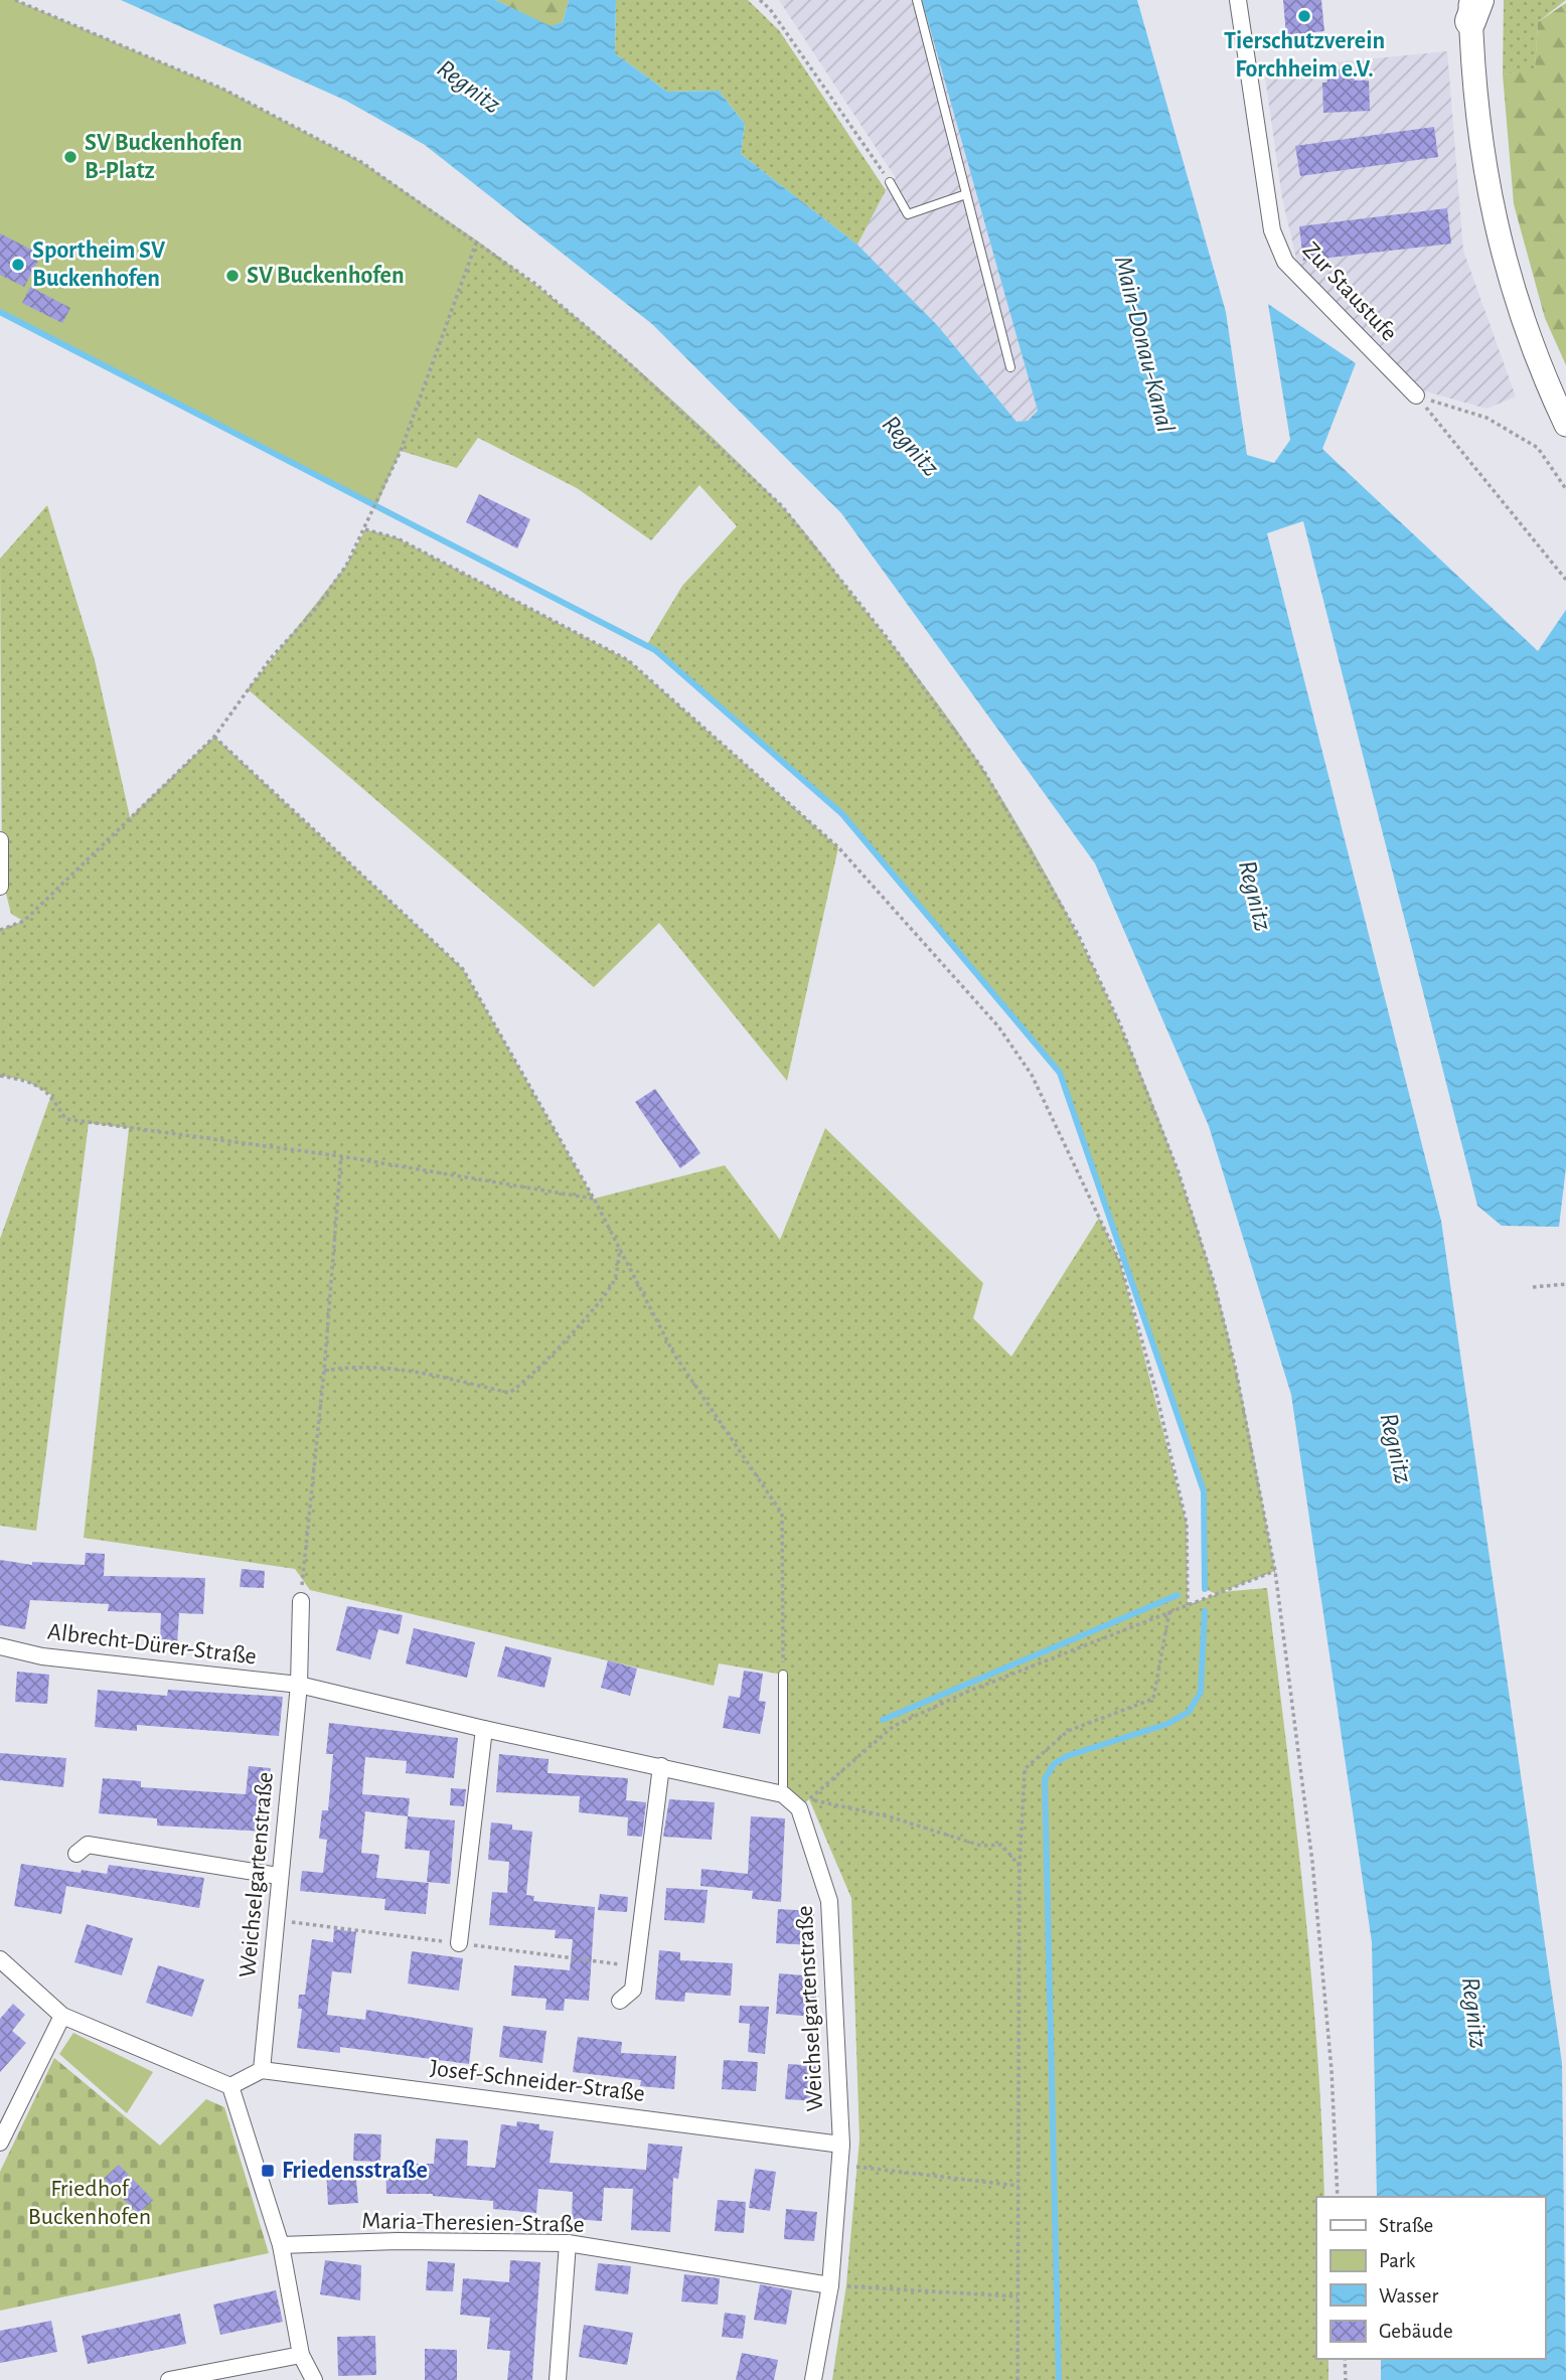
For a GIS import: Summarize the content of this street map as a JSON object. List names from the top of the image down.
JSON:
{
  "streets": {
    "street": [
      "Zur Staustufe",
      "Albrecht-Dürer-Straße",
      "Weichselgartenstraße",
      "Josef-Schneider-Straße",
      "Maria-Theresien-Straße"
    ]
  },
  "crossings": [
    ["Albrecht-Dürer-Straße", "Weichselgartenstraße"],
    ["Weichselgartenstraße", "Josef-Schneider-Straße"],
    ["Weichselgartenstraße", "Maria-Theresien-Straße"]
  ],
  "water": ["Regnitz", "Main-Donau-Kanal"],
  "parks": ["Friedhof Buckenhofen"],
  "places": {
    "other": [
      "Tierschutzverein Forchheim e.V.",
      "SV Buckenhofen B-Platz",
      "Sportheim SV Buckenhofen",
      "SV Buckenhofen"
    ],
    "transit": ["Friedensstraße"]
  },
  "legend": [
    "Straße",
    "Park",
    "Wasser",
    "Gebäude"
  ]
}
